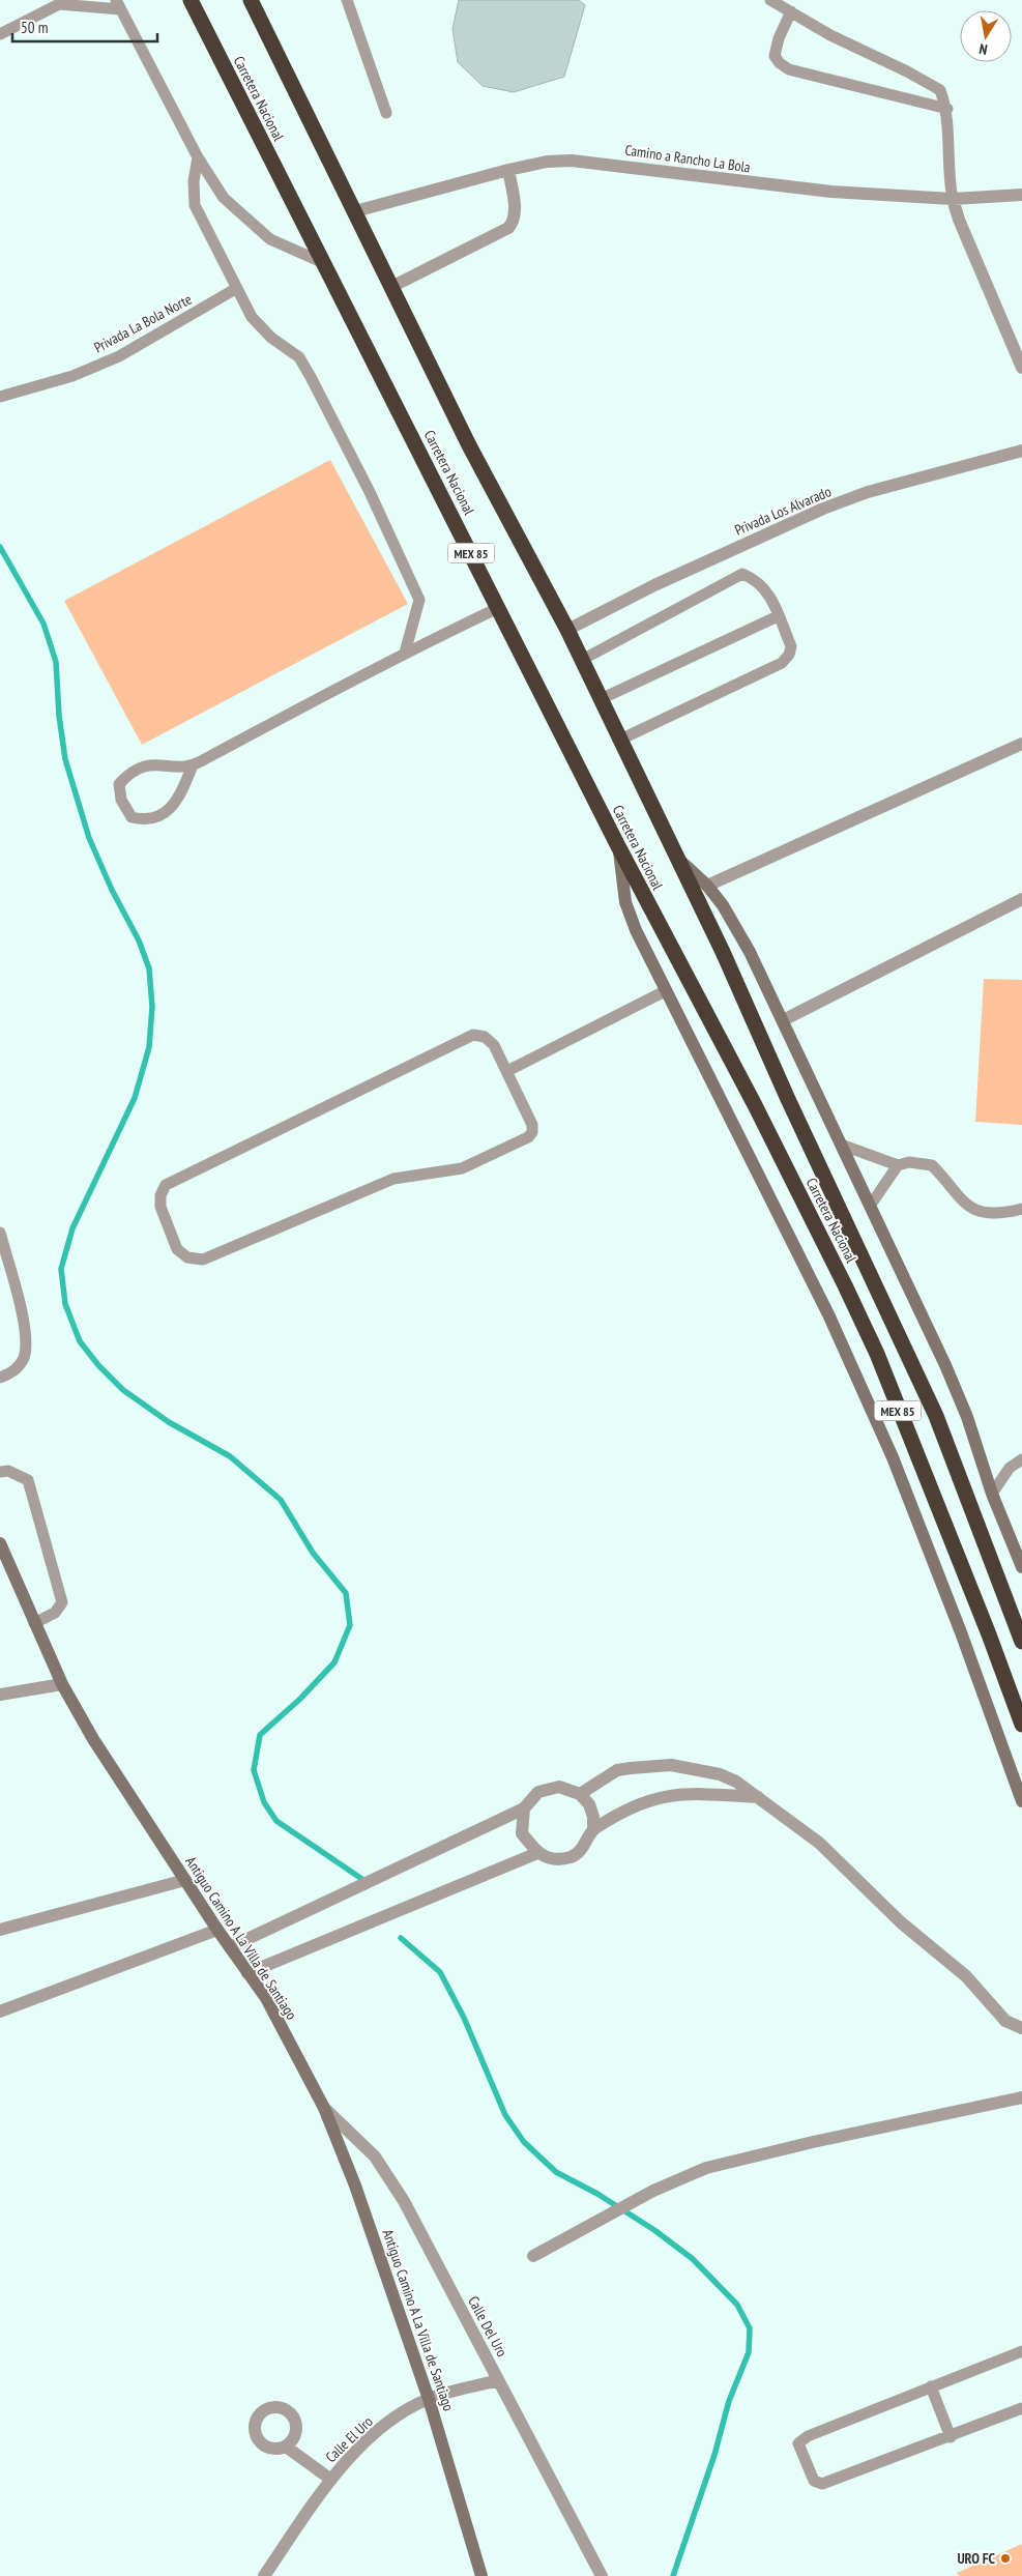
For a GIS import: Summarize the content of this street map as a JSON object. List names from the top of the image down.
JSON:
{
  "streets": {
    "highway": ["Carretera Nacional", "MEX 85"],
    "street": [
      "Camino a Rancho La Bola",
      "Privada Los Alvarado",
      "Antiguo Camino A La Villa de Santiago",
      "Calle Del Uro",
      "Calle El Uro"
    ],
    "lane": ["Privada La Bola Norte"]
  },
  "crossings": [
    ["Carretera Nacional", "Camino a Rancho La Bola"],
    ["Carretera Nacional", "Privada Los Alvarado"],
    ["Carretera Nacional", "MEX 85"],
    ["Antiguo Camino A La Villa de Santiago", "Calle Del Uro"],
    ["Antiguo Camino A La Villa de Santiago", "Calle El Uro"],
    ["Calle Del Uro", "Calle El Uro"]
  ],
  "places": ["URO FC"],
  "scale_bar": "50 m",
  "north": "bottom"
}
